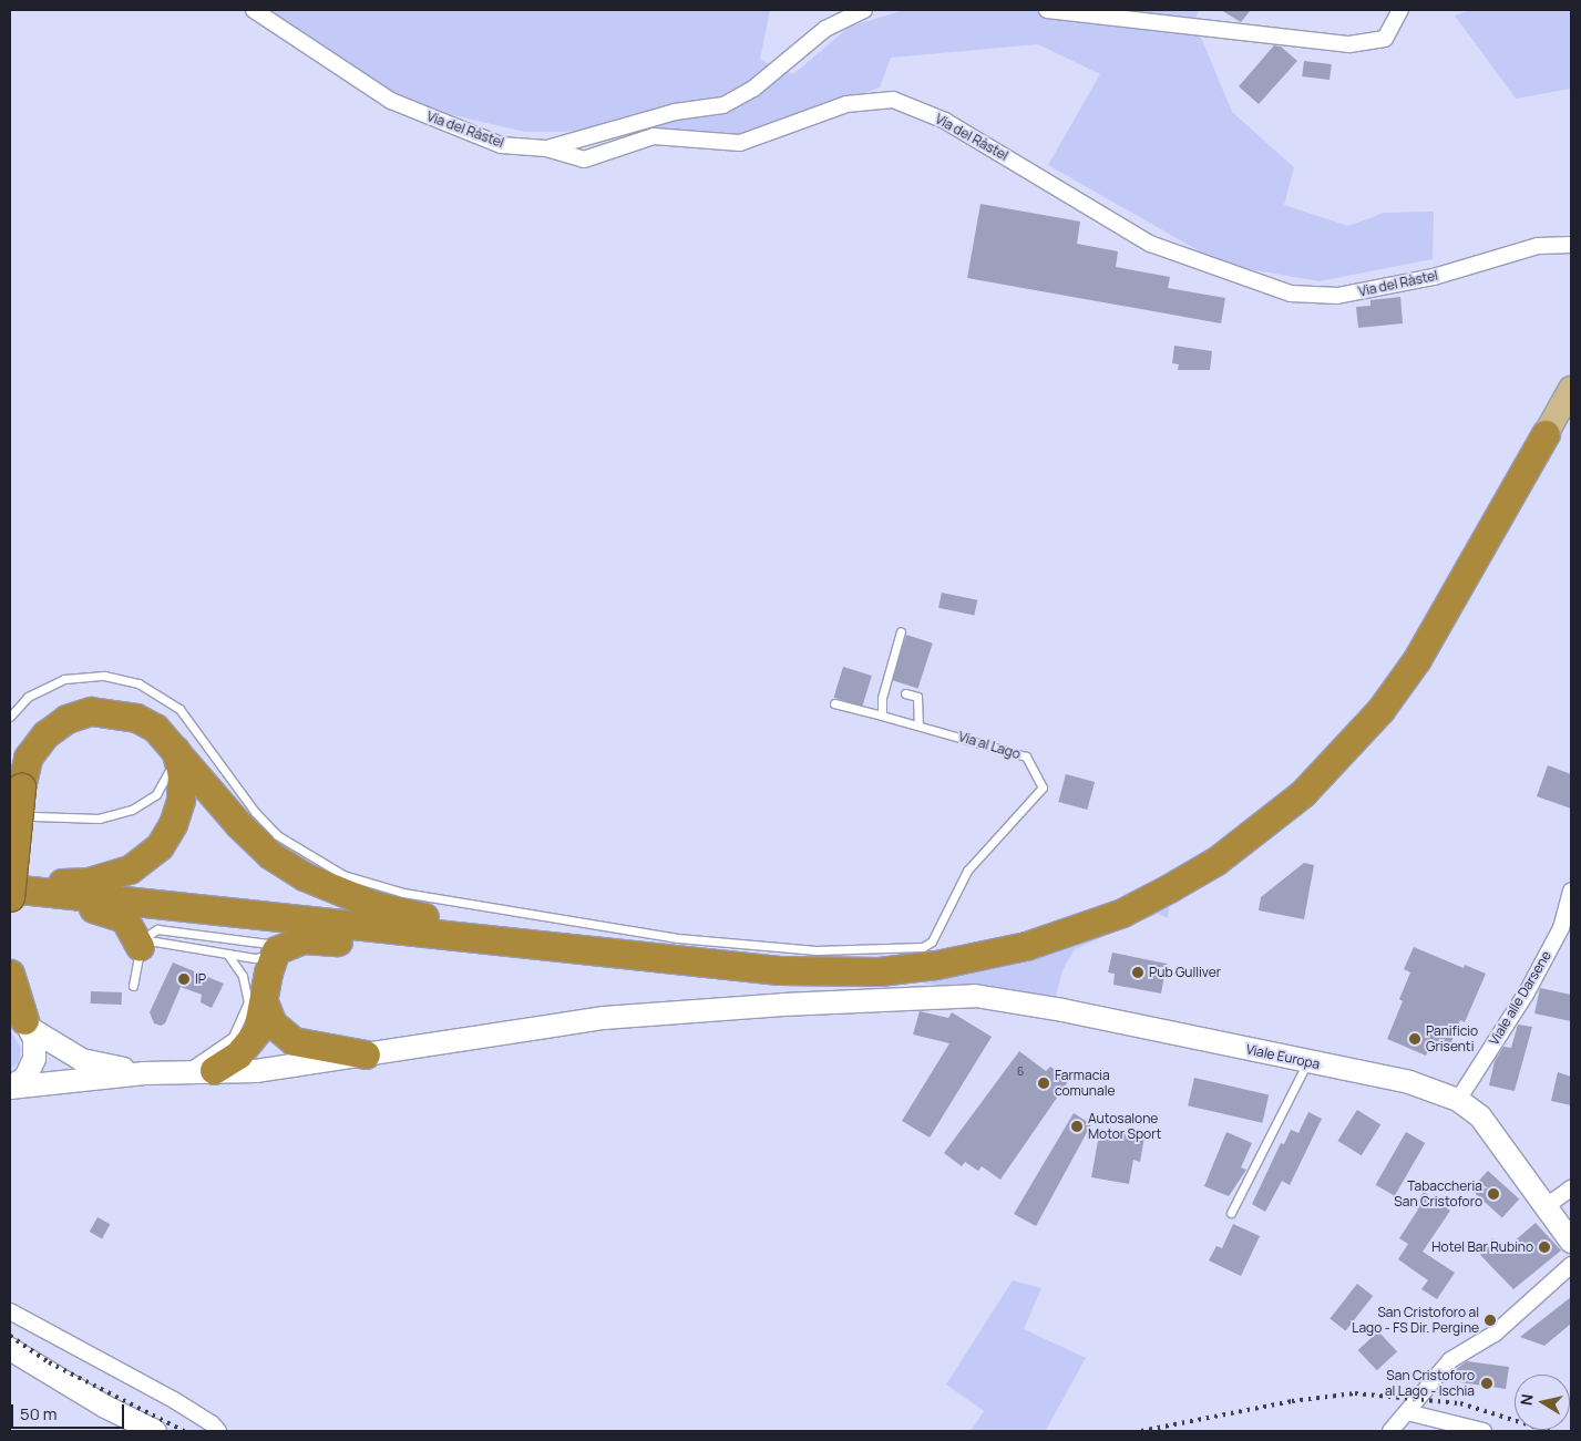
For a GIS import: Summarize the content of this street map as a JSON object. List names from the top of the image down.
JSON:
{
  "streets": {
    "main road": ["Viale Europa"],
    "street": ["Via del Ràstel", "Viale alle Darsene"],
    "lane": ["Via al Lago"]
  },
  "crossings": [
    ["Viale alle Darsene", "Viale Europa"]
  ],
  "places": [
    "Pub Gulliver",
    "IP",
    "Panificio Grisenti",
    "Farmacia comunale",
    "Autosalone Motor Sport",
    "Tabaccheria San Cristoforo",
    "Hotel Bar Rubino",
    "San Cristoforo al Lago - FS Dir. Pergine",
    "San Cristoforo al Lago - Ischia"
  ],
  "house_numbers": ["6"],
  "scale_bar": "50 m",
  "north": "left"
}
